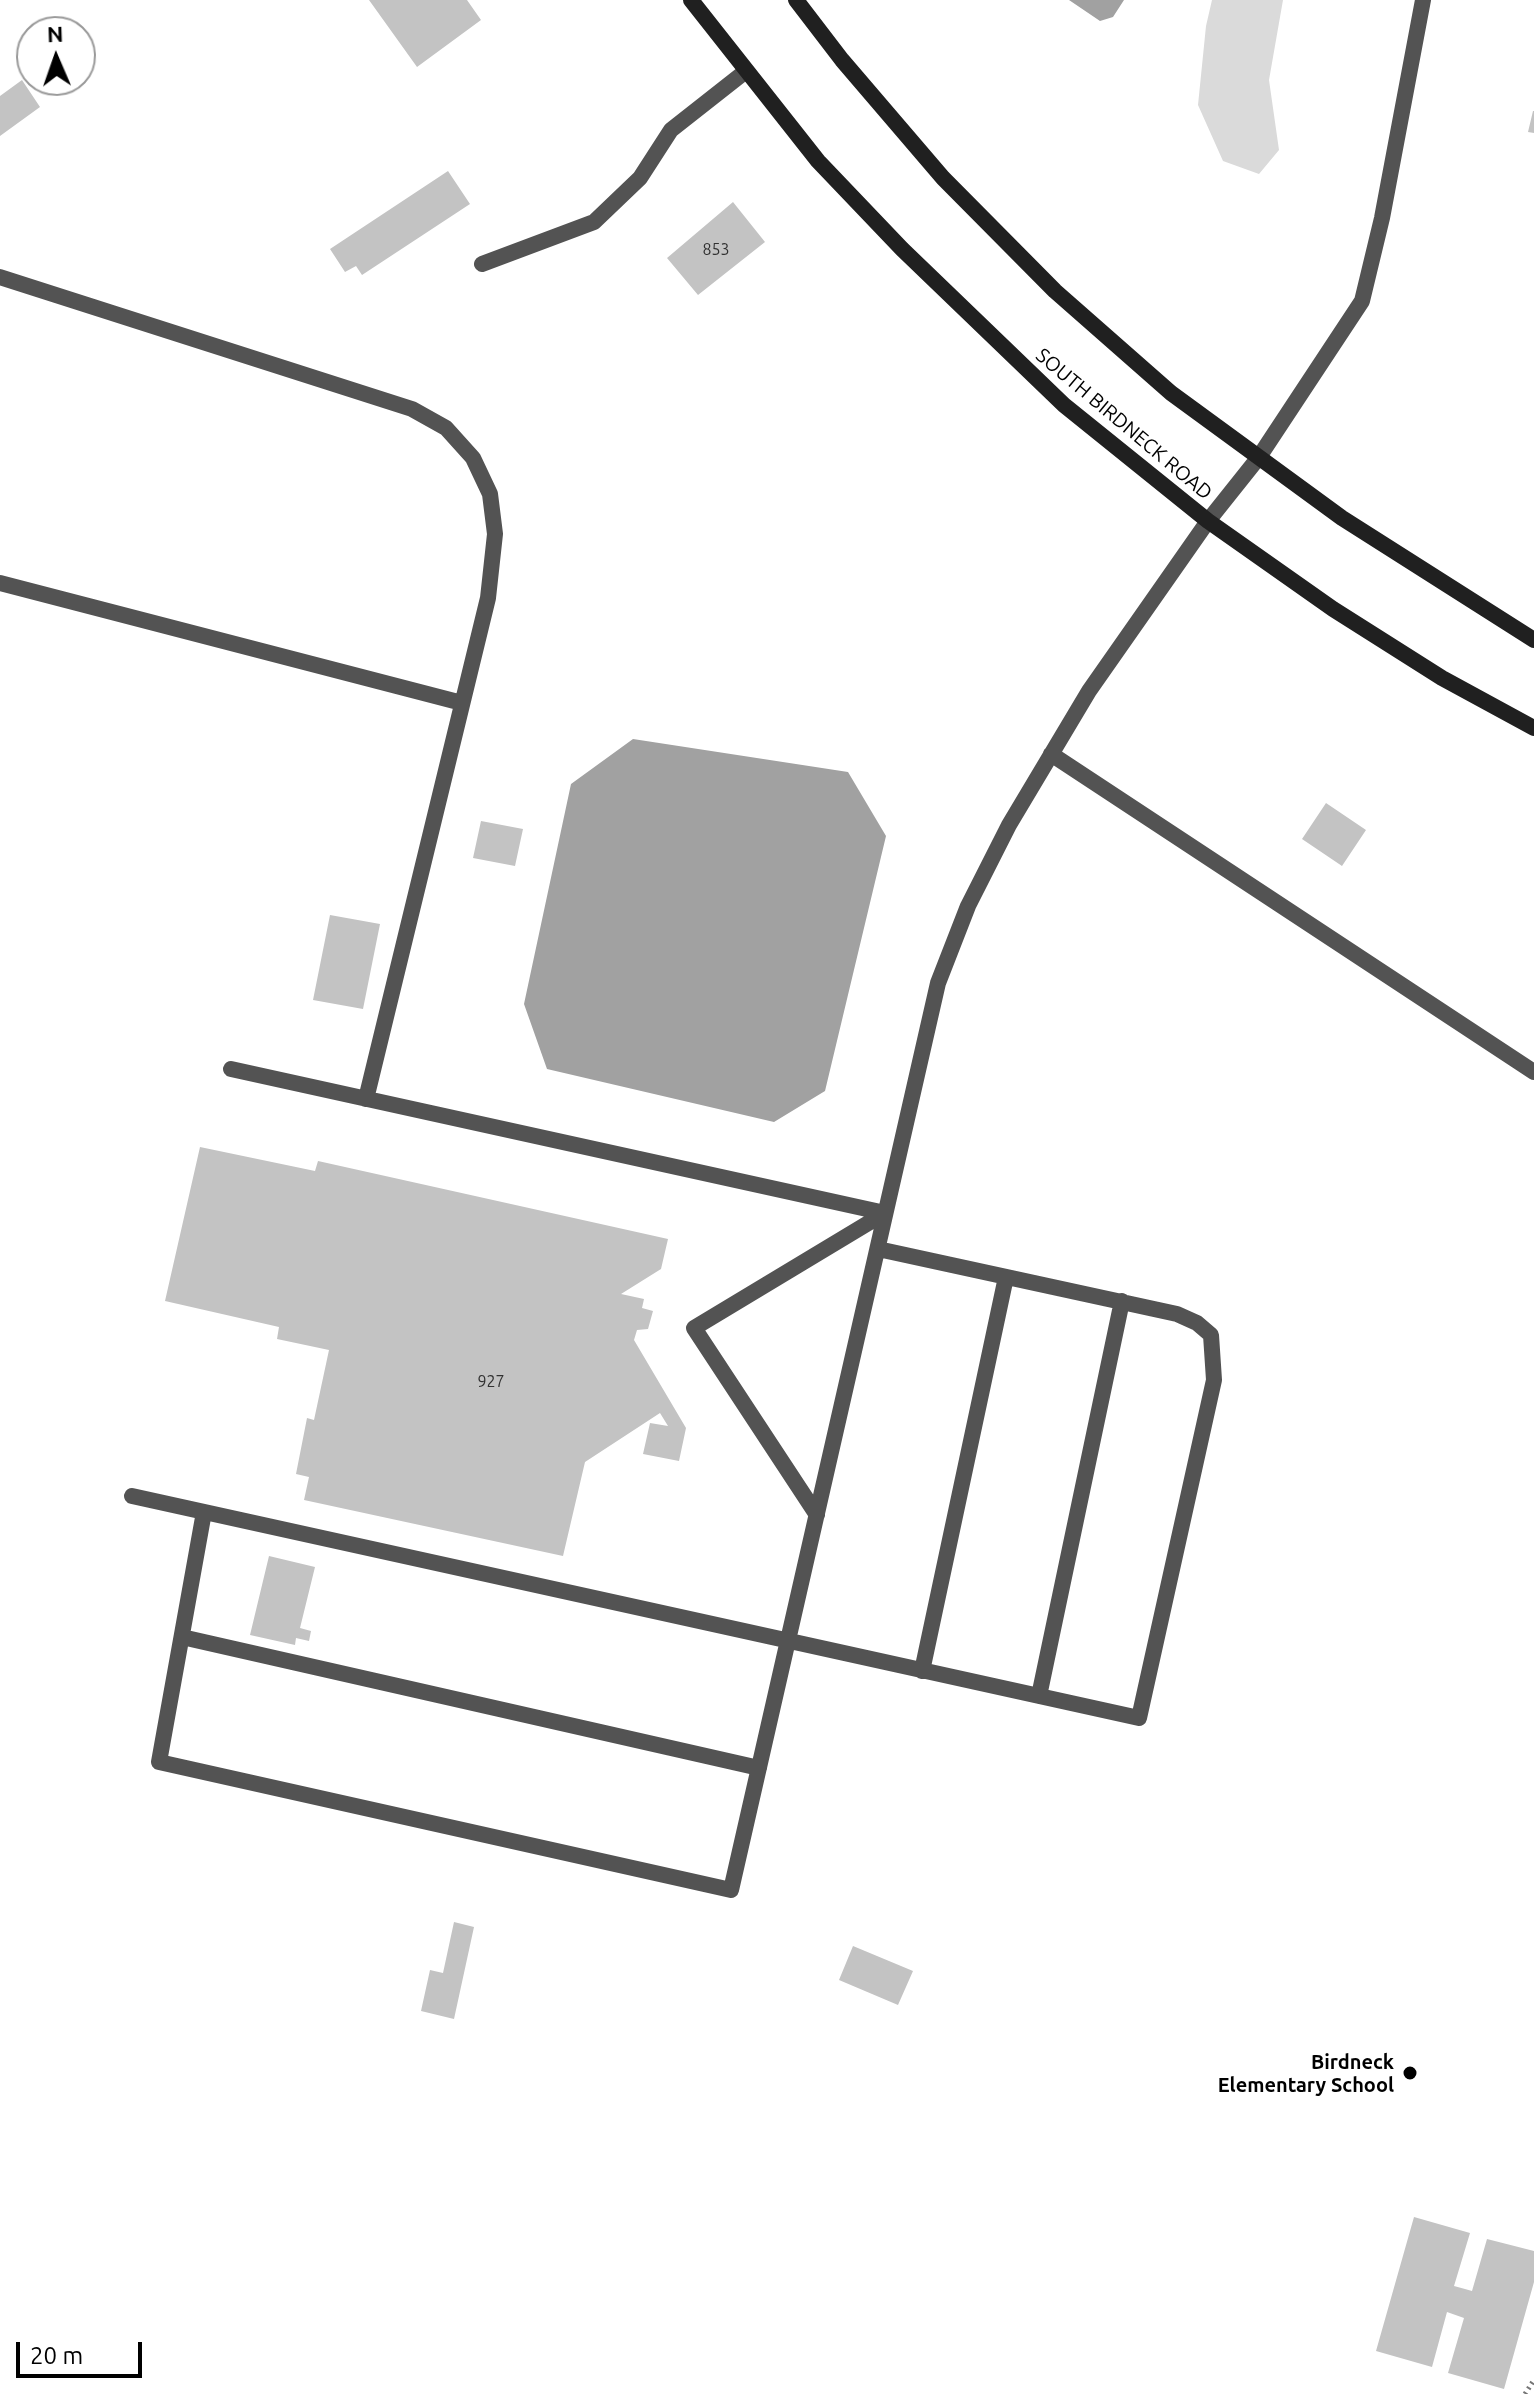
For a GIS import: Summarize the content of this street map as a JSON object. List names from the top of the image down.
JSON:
{
  "streets": {
    "main road": ["SOUTH BIRDNECK ROAD"]
  },
  "places": ["Birdneck Elementary School"],
  "house_numbers": ["853", "927"],
  "scale_bar": "20 m",
  "north": "top"
}
